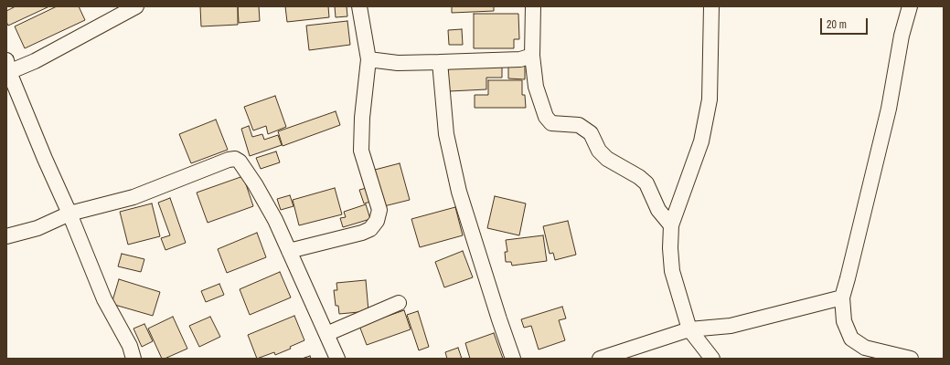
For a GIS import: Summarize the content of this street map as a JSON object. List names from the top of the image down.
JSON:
{
  "scale_bar": "20 m"
}
